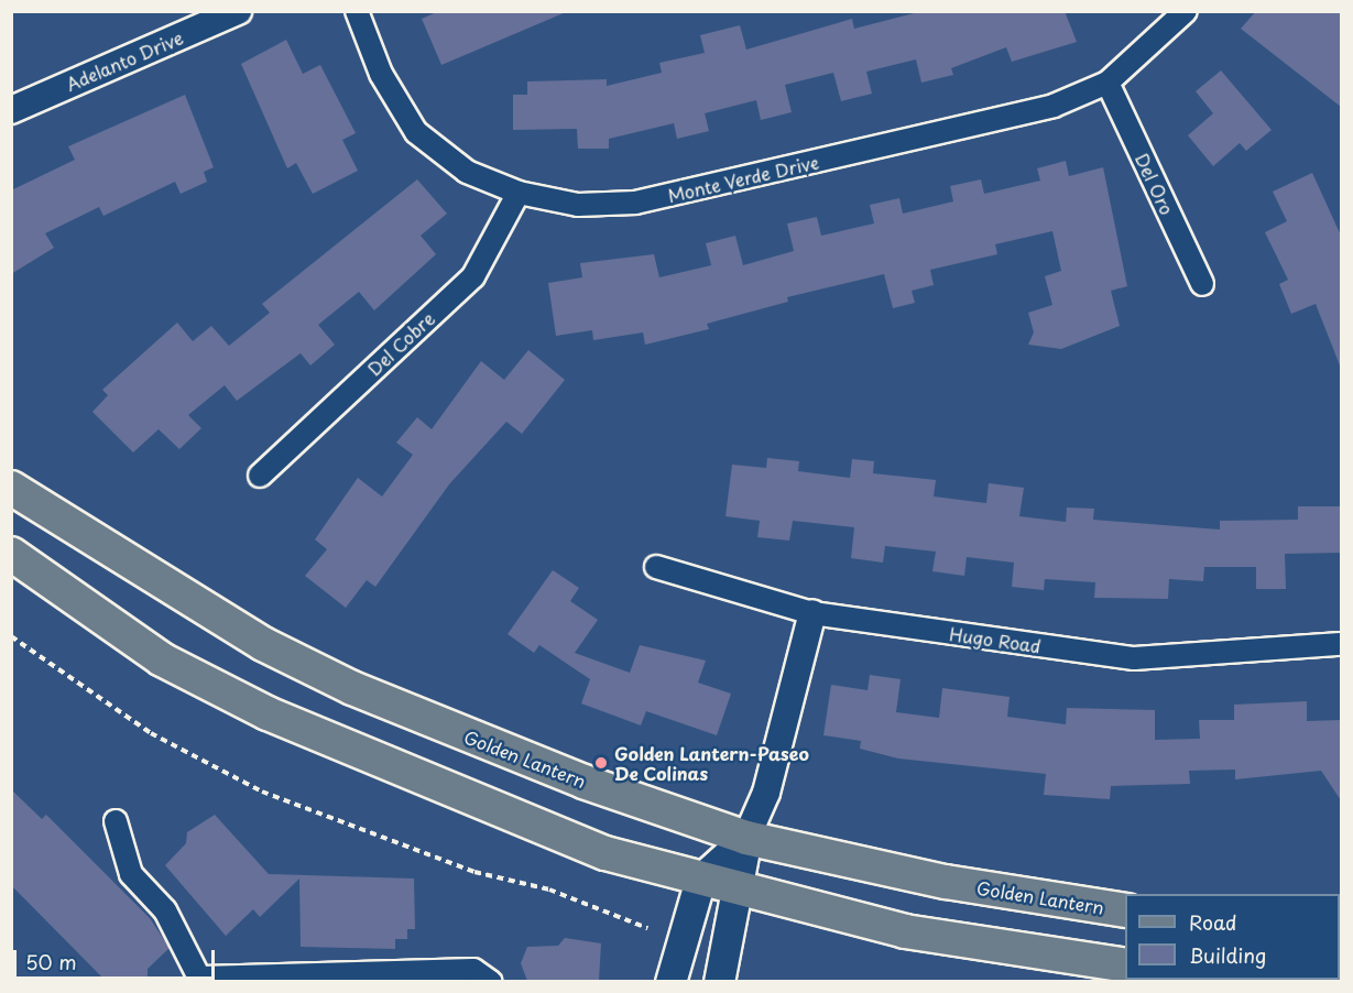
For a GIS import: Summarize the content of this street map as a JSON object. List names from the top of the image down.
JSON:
{
  "streets": {
    "main road": ["Golden Lantern"],
    "street": [
      "Adelanto Drive",
      "Monte Verde Drive",
      "Del Oro",
      "Del Cobre",
      "Hugo Road"
    ]
  },
  "crossings": [
    ["Monte Verde Drive", "Del Oro"],
    ["Monte Verde Drive", "Del Cobre"]
  ],
  "places": ["Golden Lantern-Paseo De Colinas"],
  "legend": ["Road", "Building"],
  "scale_bar": "50 m"
}
